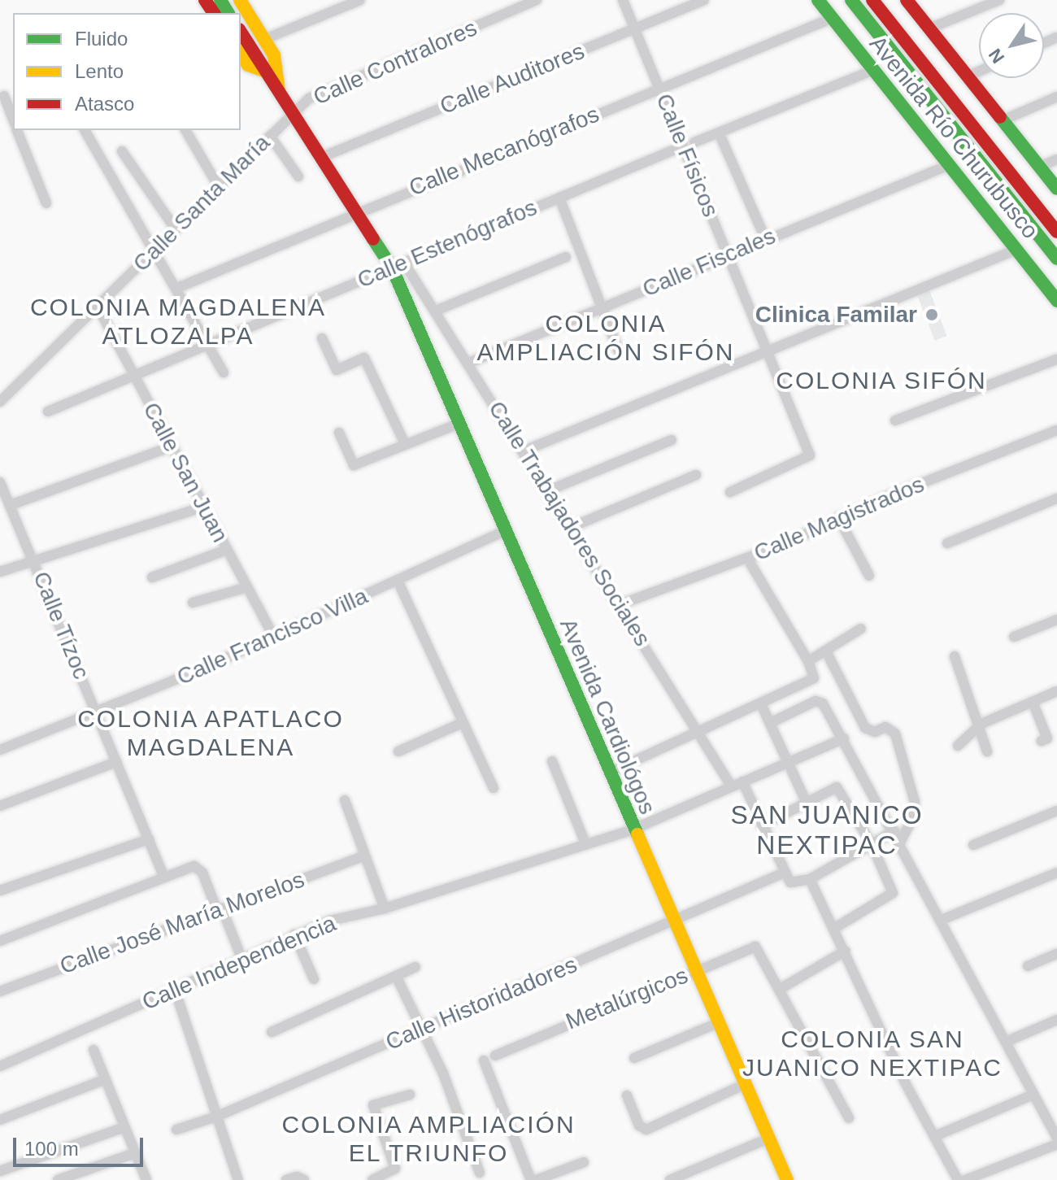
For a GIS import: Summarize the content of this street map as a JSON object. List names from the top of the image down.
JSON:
{
  "streets": {
    "main road": ["Avenida Río Churubusco", "Avenida Cardiológos"],
    "street": [
      "Calle Contralores",
      "Calle Auditores",
      "Calle Mecanógrafos",
      "Calle Físicos",
      "Calle Santa María",
      "Calle Estenógrafos",
      "Calle Fiscales",
      "Calle San Juan",
      "Calle Magistrados",
      "Calle Trabajadores Sociales",
      "Calle Tízoc",
      "Calle Francisco Villa",
      "Calle José María Morelos",
      "Calle Independencia",
      "Metalúrgicos",
      "Calle Historidadores"
    ]
  },
  "crossings": [
    ["Calle Contralores", "Calle Santa María"],
    ["Calle Contralores", "Avenida Cardiológos"],
    ["Calle Auditores", "Calle Físicos"],
    ["Calle Auditores", "Avenida Cardiológos"],
    ["Avenida Río Churubusco", "Calle Mecanógrafos"],
    ["Avenida Río Churubusco", "Calle Fiscales"],
    ["Calle Mecanógrafos", "Calle Físicos"],
    ["Calle Mecanógrafos", "Avenida Cardiológos"],
    ["Calle Físicos", "Calle Estenógrafos"],
    ["Calle Físicos", "Calle Fiscales"],
    ["Calle Santa María", "Calle San Juan"],
    ["Calle Santa María", "Avenida Cardiológos"],
    ["Calle Estenógrafos", "Calle Fiscales"],
    ["Calle Estenógrafos", "Calle San Juan"],
    ["Calle Estenógrafos", "Calle Trabajadores Sociales"],
    ["Calle Estenógrafos", "Avenida Cardiológos"],
    ["Calle Fiscales", "Calle Trabajadores Sociales"],
    ["Calle San Juan", "Calle Francisco Villa"],
    ["Calle Magistrados", "Calle Trabajadores Sociales"],
    ["Calle Trabajadores Sociales", "Avenida Cardiológos"],
    ["Calle Trabajadores Sociales", "Calle Independencia"],
    ["Calle Tízoc", "Calle Francisco Villa"],
    ["Calle Francisco Villa", "Avenida Cardiológos"],
    ["Avenida Cardiológos", "Calle Independencia"],
    ["Avenida Cardiológos", "Metalúrgicos"],
    ["Avenida Cardiológos", "Calle Historidadores"]
  ],
  "districts": [
    "COLONIA MAGDALENA ATLOZALPA",
    "COLONIA AMPLIACIÓN SIFÓN",
    "COLONIA SIFÓN",
    "COLONIA APATLACO MAGDALENA",
    "SAN JUANICO NEXTIPAC",
    "COLONIA SAN JUANICO NEXTIPAC",
    "COLONIA AMPLIACIÓN EL TRIUNFO"
  ],
  "places": ["Clinica Familar"],
  "legend": ["Fluido", "Lento", "Atasco"],
  "scale_bar": "100 m",
  "north": "bottom left"
}
